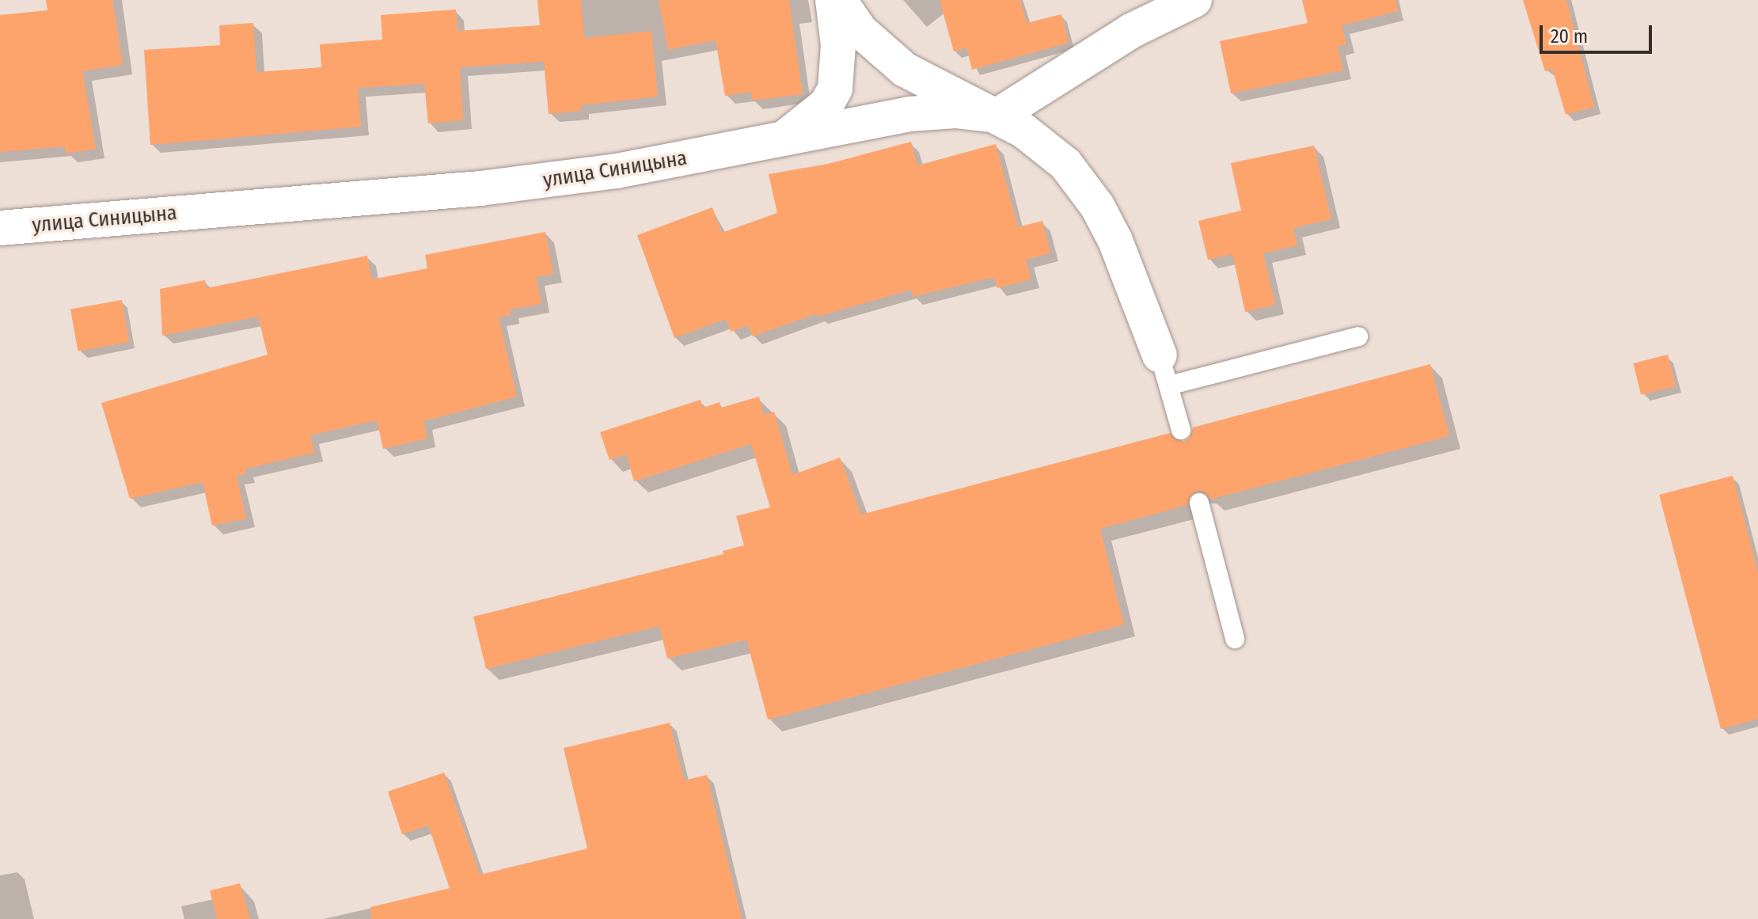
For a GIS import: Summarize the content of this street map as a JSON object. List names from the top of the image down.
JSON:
{
  "streets": {
    "street": ["улица Синицына"]
  },
  "scale_bar": "20 m"
}
